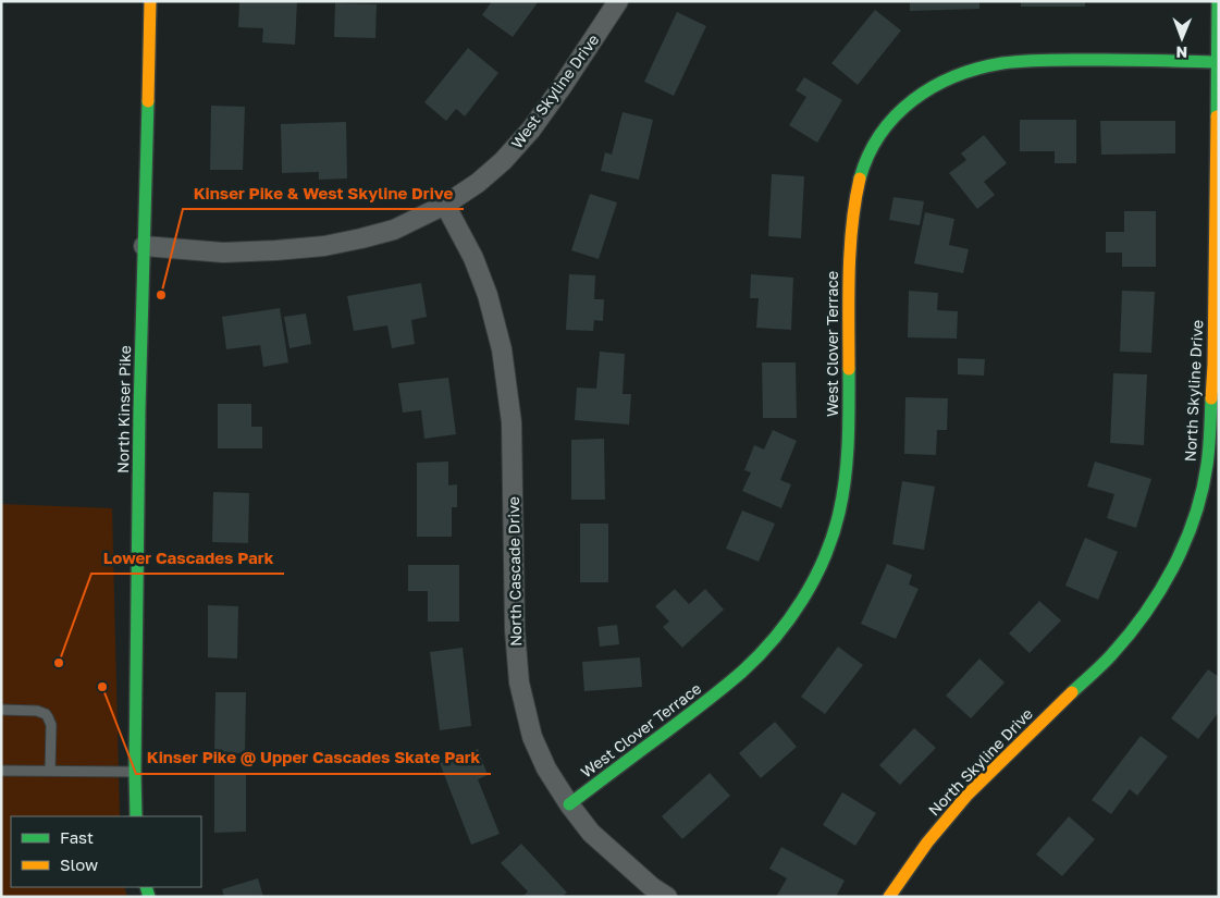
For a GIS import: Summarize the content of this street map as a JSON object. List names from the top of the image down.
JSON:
{
  "streets": {
    "street": [
      "West Skyline Drive",
      "West Clover Terrace",
      "North Skyline Drive",
      "North Kinser Pike",
      "North Cascade Drive"
    ]
  },
  "crossings": [
    ["West Skyline Drive", "North Kinser Pike"],
    ["West Skyline Drive", "North Cascade Drive"],
    ["West Clover Terrace", "North Skyline Drive"],
    ["West Clover Terrace", "North Cascade Drive"]
  ],
  "places": ["Kinser Pike & West Skyline Drive", "Lower Cascades Park", "Kinser Pike @ Upper Cascades Skate Park"],
  "legend": ["Fast", "Slow"],
  "north": "bottom"
}
